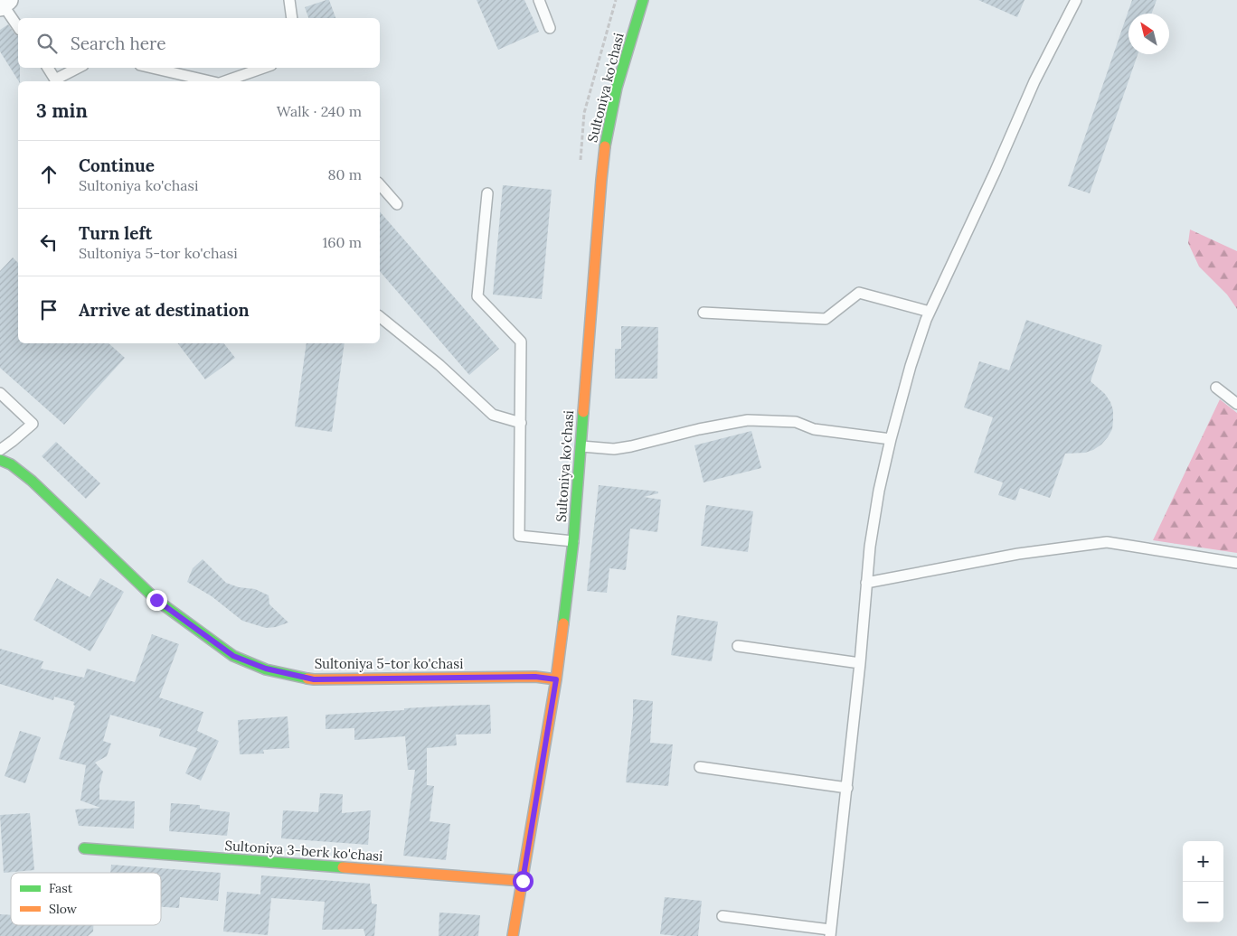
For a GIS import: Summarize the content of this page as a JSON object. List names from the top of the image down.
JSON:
{
  "streets": {
    "street": ["Sultoniya ko'chasi", "Sultoniya 5-tor ko'chasi", "Sultoniya 3-berk ko'chasi"]
  },
  "crossings": [
    ["Sultoniya ko'chasi", "Sultoniya 5-tor ko'chasi"],
    ["Sultoniya ko'chasi", "Sultoniya 3-berk ko'chasi"]
  ],
  "legend": ["Fast", "Slow"],
  "north": "top left",
  "page": {
    "search": "Search here",
    "heading": ["3 min", "Walk · 240 m"],
    "list": [
      ["Continue", "Sultoniya ko'chasi", "80 m"],
      ["Turn left", "Sultoniya 5-tor ko'chasi", "160 m"],
      "Arrive at destination"
    ],
    "map_buttons": ["+", "−"]
  }
}
